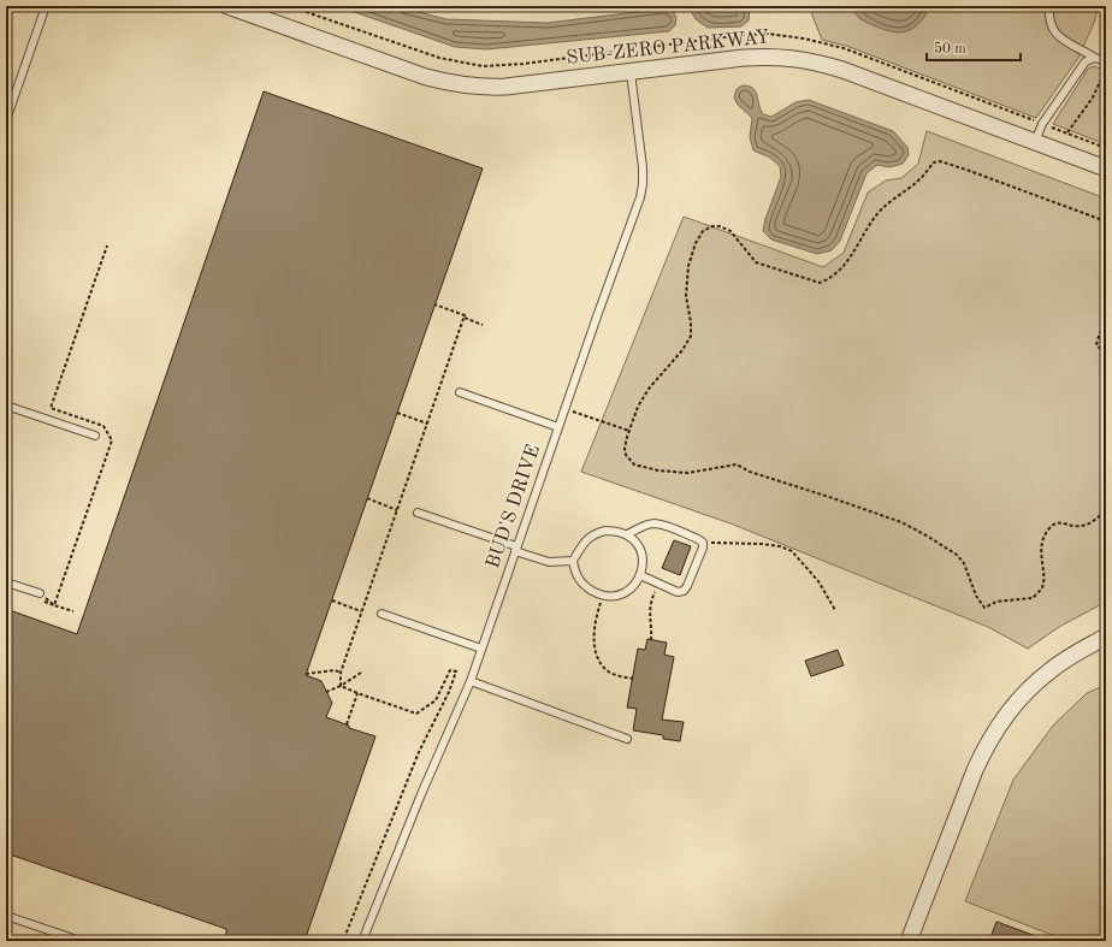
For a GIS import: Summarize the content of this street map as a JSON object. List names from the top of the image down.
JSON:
{
  "streets": {
    "street": ["SUB-ZERO PARKWAY"],
    "lane": ["BUD'S DRIVE"]
  },
  "crossings": [
    ["SUB-ZERO PARKWAY", "BUD'S DRIVE"]
  ],
  "scale_bar": "50 m"
}
